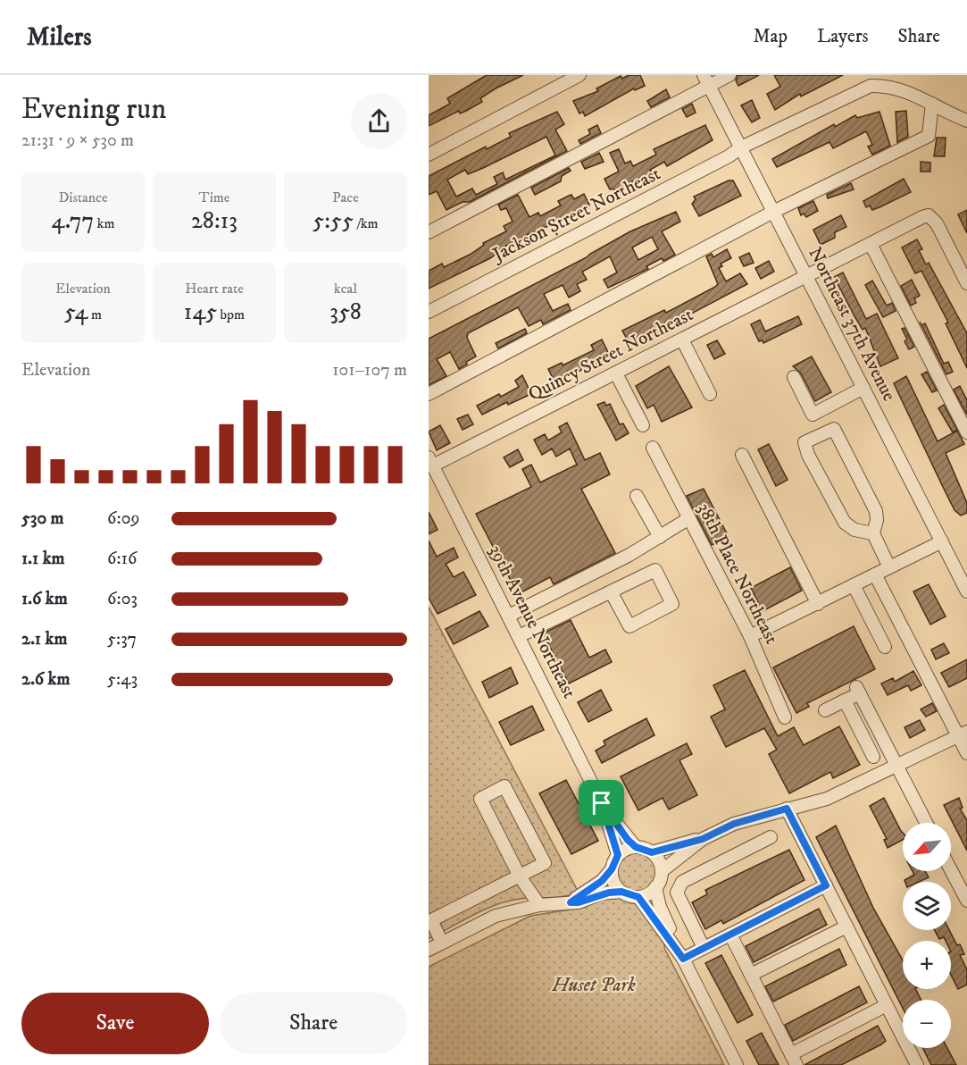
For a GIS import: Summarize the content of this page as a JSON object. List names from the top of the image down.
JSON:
{
  "streets": {
    "street": [
      "Jackson Street Northeast",
      "Northeast 37th Avenue",
      "Quincy Street Northeast",
      "38th Place Northeast",
      "39th Avenue Northeast"
    ]
  },
  "crossings": [
    ["Jackson Street Northeast", "Northeast 37th Avenue"],
    ["Northeast 37th Avenue", "Quincy Street Northeast"],
    ["Quincy Street Northeast", "39th Avenue Northeast"]
  ],
  "parks": ["Huset Park"],
  "north": "bottom left",
  "page": {
    "header": "Milers",
    "nav": ["Map", "Layers", "Share"],
    "heading": ["Evening run", "21:31 · 9 × 530 m"],
    "stats": [
      ["Distance", "4.77 km"],
      ["Time", "28:13"],
      ["Pace", "5:55 /km"],
      ["Elevation", "54 m"],
      ["Heart rate", "145 bpm"],
      ["kcal", "358"]
    ],
    "chart": ["Elevation", "101–107 m"],
    "list": [
      {
        "name": "530 m",
        "note": "6:09"
      },
      {
        "name": "1.1 km",
        "note": "6:16"
      },
      {
        "name": "1.6 km",
        "note": "6:03"
      },
      {
        "name": "2.1 km",
        "note": "5:37"
      },
      {
        "name": "2.6 km",
        "note": "5:43"
      }
    ],
    "map_buttons": ["+", "−"],
    "buttons": ["Save", "Share"]
  }
}
